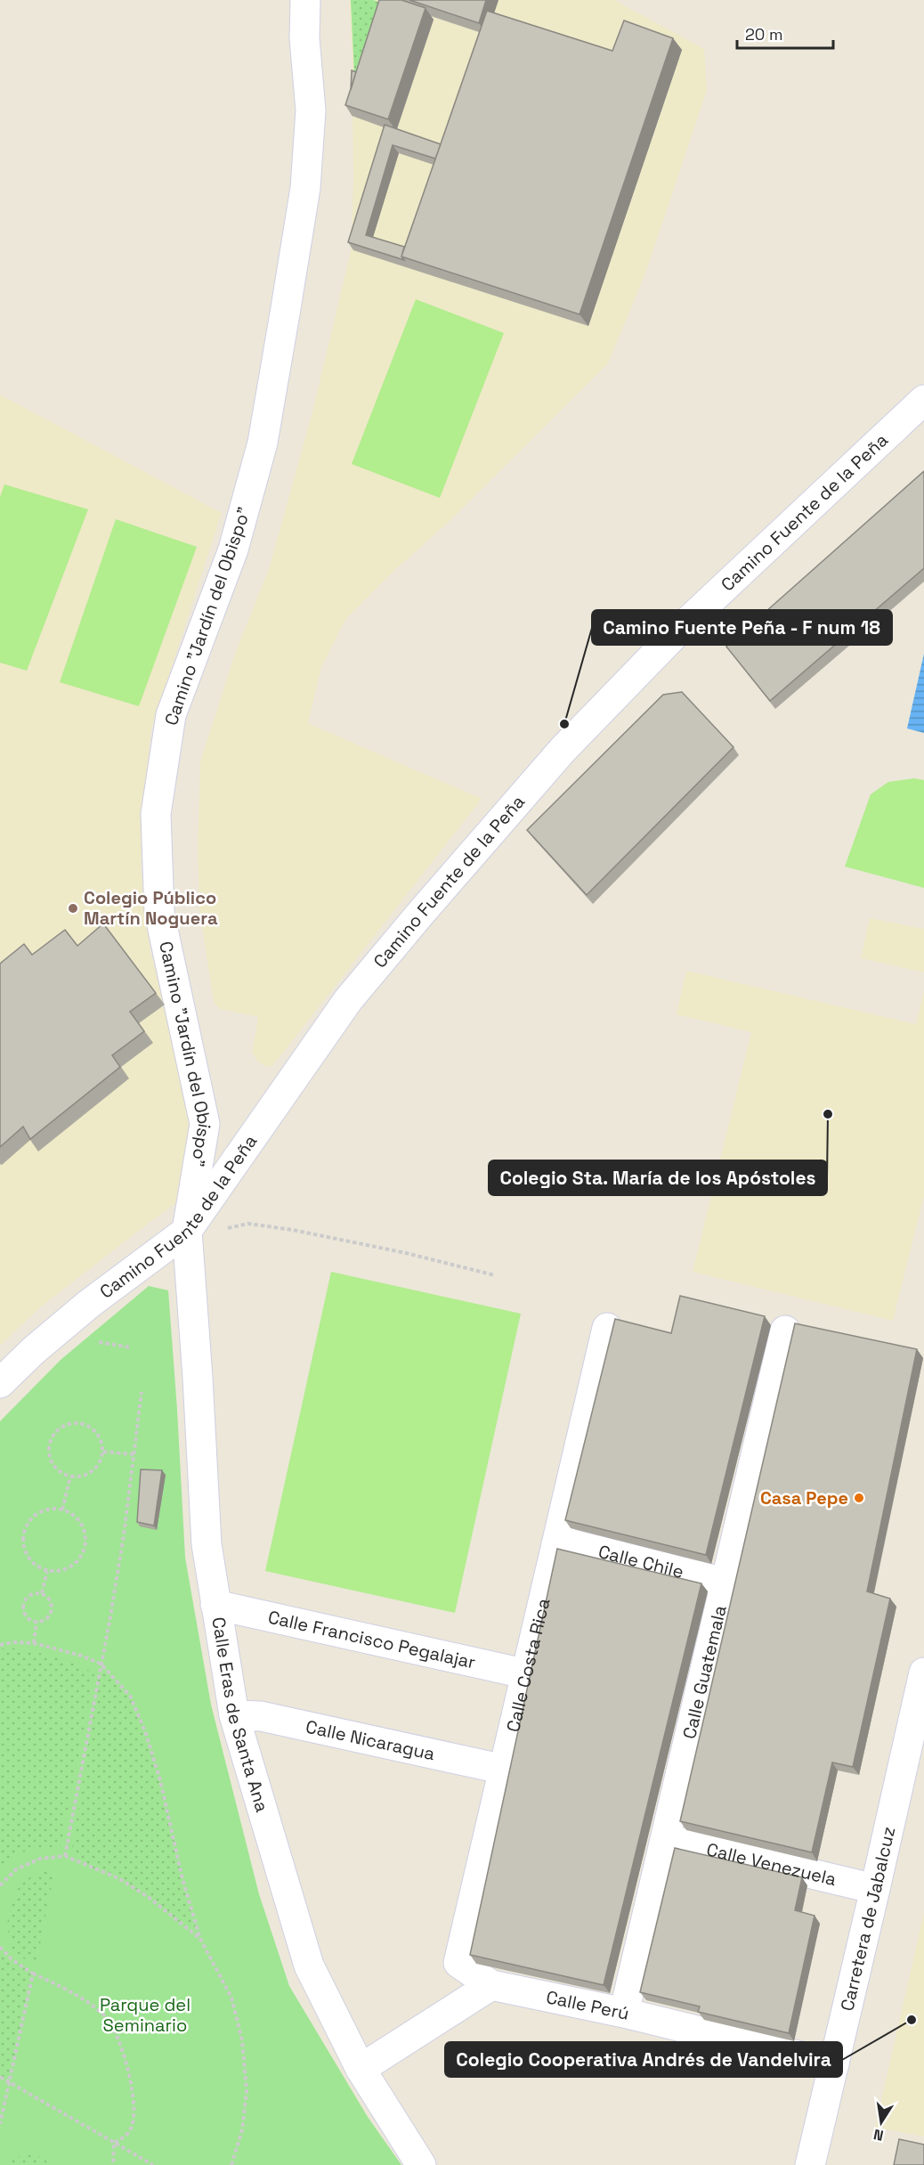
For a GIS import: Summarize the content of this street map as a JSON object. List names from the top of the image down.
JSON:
{
  "streets": {
    "street": [
      "Camino Fuente de la Peña",
      "Camino \"Jardín del Obispo\"",
      "Calle Chile",
      "Calle Francisco Pegalajar",
      "Calle Costa Rica",
      "Calle Guatemala",
      "Calle Eras de Santa Ana",
      "Calle Nicaragua",
      "Calle Venezuela",
      "Carretera de Jabalcuz",
      "Calle Perú"
    ]
  },
  "crossings": [
    ["Camino Fuente de la Peña", "Camino \"Jardín del Obispo\""],
    ["Camino Fuente de la Peña", "Calle Eras de Santa Ana"],
    ["Camino \"Jardín del Obispo\"", "Calle Eras de Santa Ana"],
    ["Calle Chile", "Calle Costa Rica"],
    ["Calle Chile", "Calle Guatemala"],
    ["Calle Francisco Pegalajar", "Calle Costa Rica"],
    ["Calle Francisco Pegalajar", "Calle Eras de Santa Ana"],
    ["Calle Costa Rica", "Calle Nicaragua"],
    ["Calle Costa Rica", "Calle Perú"],
    ["Calle Guatemala", "Calle Venezuela"],
    ["Calle Guatemala", "Calle Perú"],
    ["Calle Eras de Santa Ana", "Calle Nicaragua"],
    ["Calle Venezuela", "Carretera de Jabalcuz"],
    ["Carretera de Jabalcuz", "Calle Perú"]
  ],
  "parks": ["Parque del Seminario"],
  "places": [
    "Camino Fuente Peña - F num 18",
    "Colegio Público Martín Noguera",
    "Colegio Sta. María de los Apóstoles",
    "Casa Pepe",
    "Colegio Cooperativa Andrés de Vandelvira"
  ],
  "scale_bar": "20 m",
  "north": "bottom"
}
